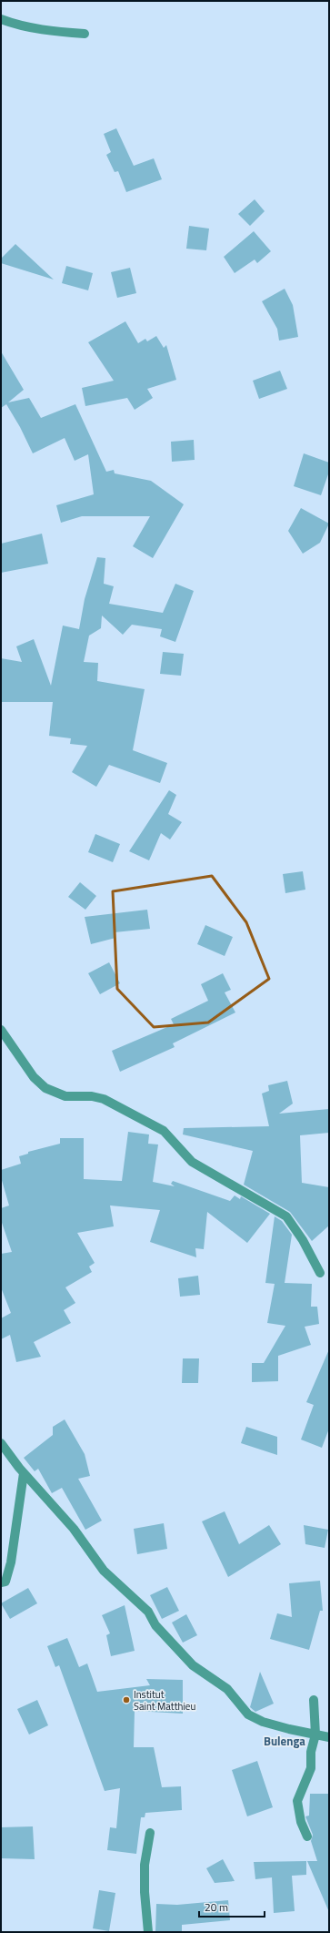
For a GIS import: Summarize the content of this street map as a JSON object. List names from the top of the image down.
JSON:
{
  "districts": ["Bulenga"],
  "places": ["Institut Saint Matthieu"],
  "scale_bar": "20 m"
}
